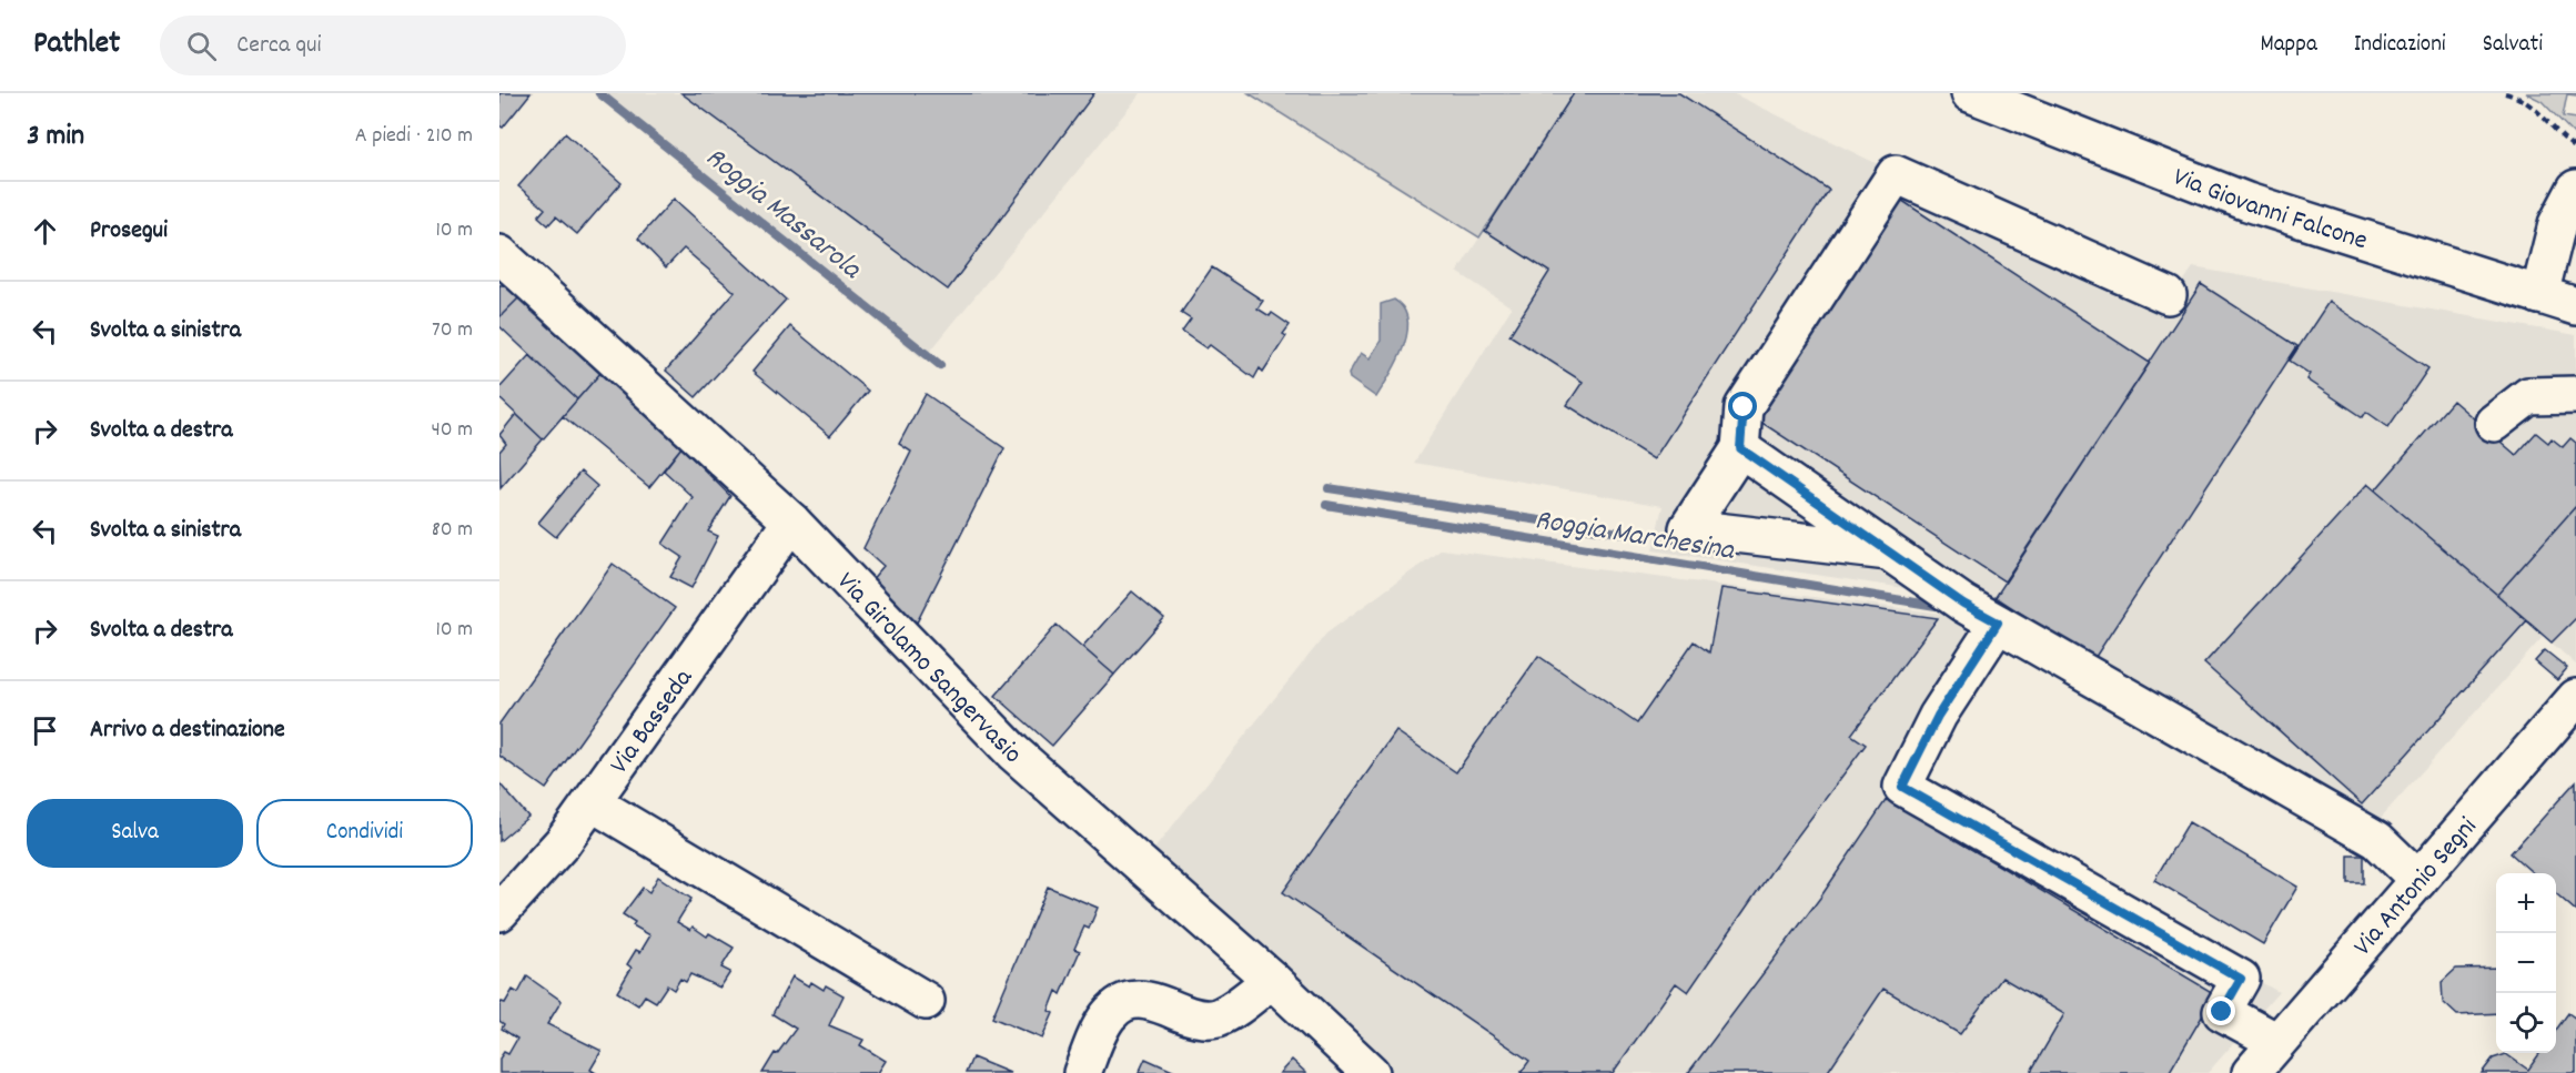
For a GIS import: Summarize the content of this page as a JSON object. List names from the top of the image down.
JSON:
{
  "streets": {
    "street": [
      "Via Giovanni Falcone",
      "Via Girolamo Sangervasio",
      "Via Basseda",
      "Via Antonio Segni"
    ]
  },
  "crossings": [
    ["Via Girolamo Sangervasio", "Via Basseda"]
  ],
  "water": ["Roggia Massarola", "Roggia Marchesina"],
  "page": {
    "header": "Pathlet",
    "search": "Cerca qui",
    "nav": ["Mappa", "Indicazioni", "Salvati"],
    "heading": ["3 min", "A piedi · 210 m"],
    "list": [
      ["Prosegui", "10 m"],
      ["Svolta a sinistra", "70 m"],
      ["Svolta a destra", "40 m"],
      ["Svolta a sinistra", "80 m"],
      ["Svolta a destra", "10 m"],
      "Arrivo a destinazione"
    ],
    "buttons": ["Salva", "Condividi"],
    "map_buttons": ["+", "−"]
  }
}
